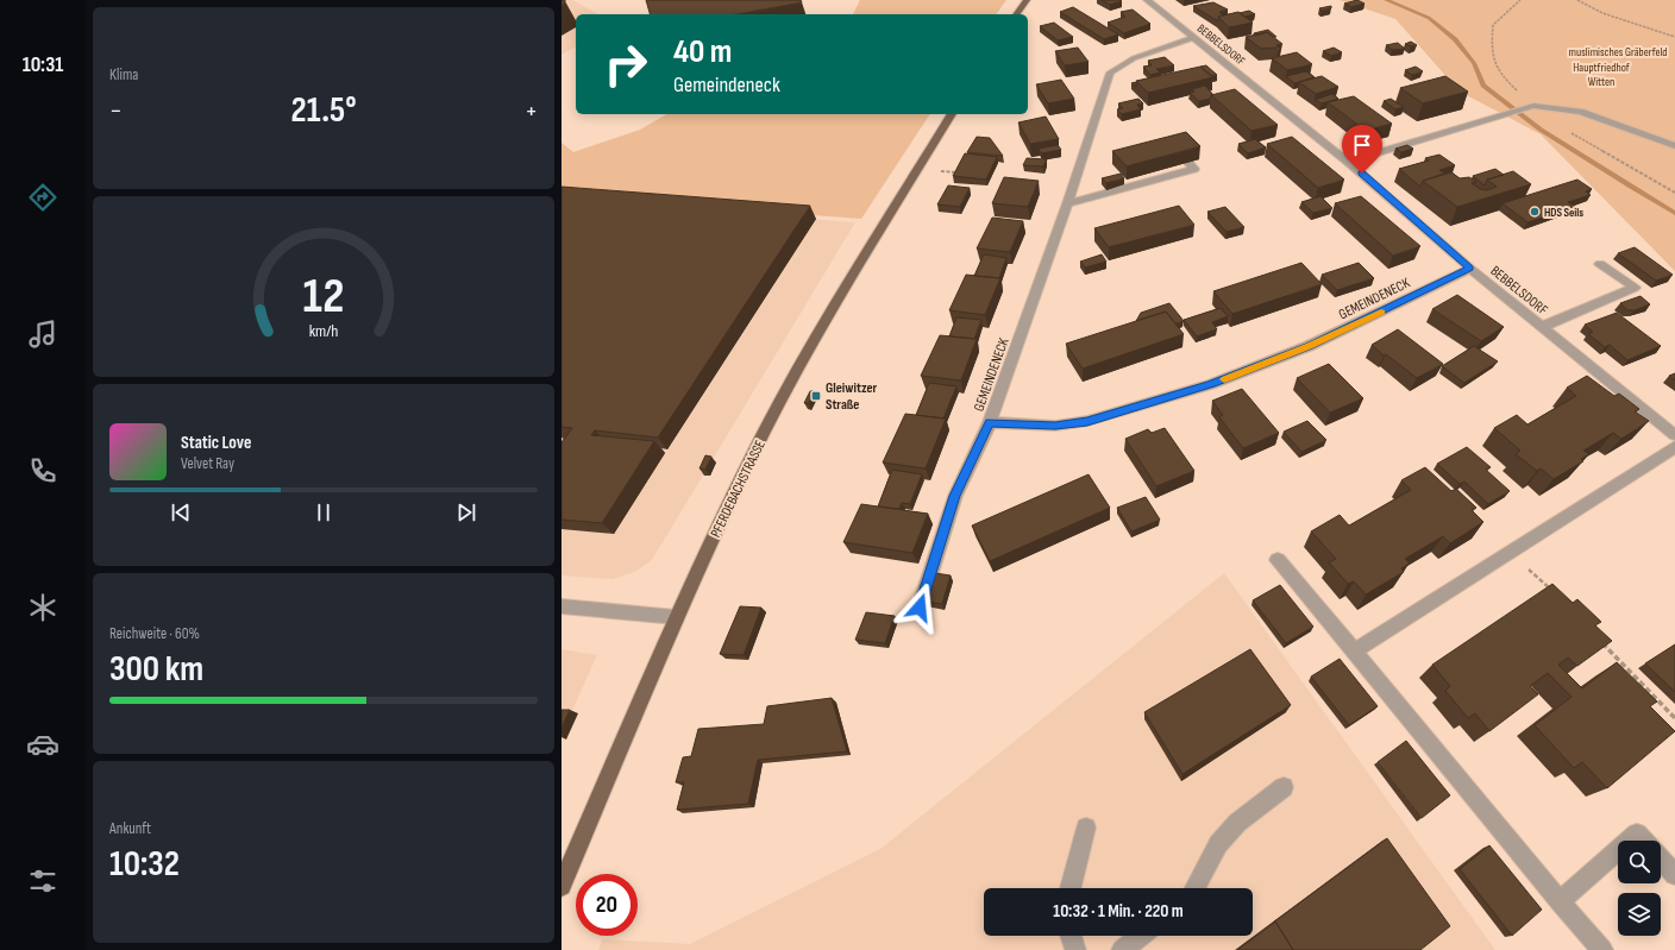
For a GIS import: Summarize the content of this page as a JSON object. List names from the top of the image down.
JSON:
{
  "streets": {
    "main road": ["PFERDEBACHSTRASSE"],
    "street": ["BEBBELSDORF", "GEMEINDENECK"]
  },
  "crossings": [
    ["BEBBELSDORF", "GEMEINDENECK"]
  ],
  "parks": ["muslimisches Gräberfeld", "Hauptfriedhof Witten"],
  "places": {
    "other": ["HDS Seils"],
    "transit": ["Gleiwitzer Straße"]
  },
  "page": {
    "tabs": "10:31",
    "tile": [
      "Klima",
      ["Reichweite · 60%", "300 km"],
      ["Ankunft", "10:32"]
    ],
    "turn": ["40 m", "Gemeindeneck"],
    "heat": ["−", "21.5°", "+"],
    "song": ["Static Love", "Velvet Ray"],
    "limit": "20",
    "trip": "10:32 · 1 Min. · 220 m",
    "gauge": ["12", "km/h"]
  }
}
